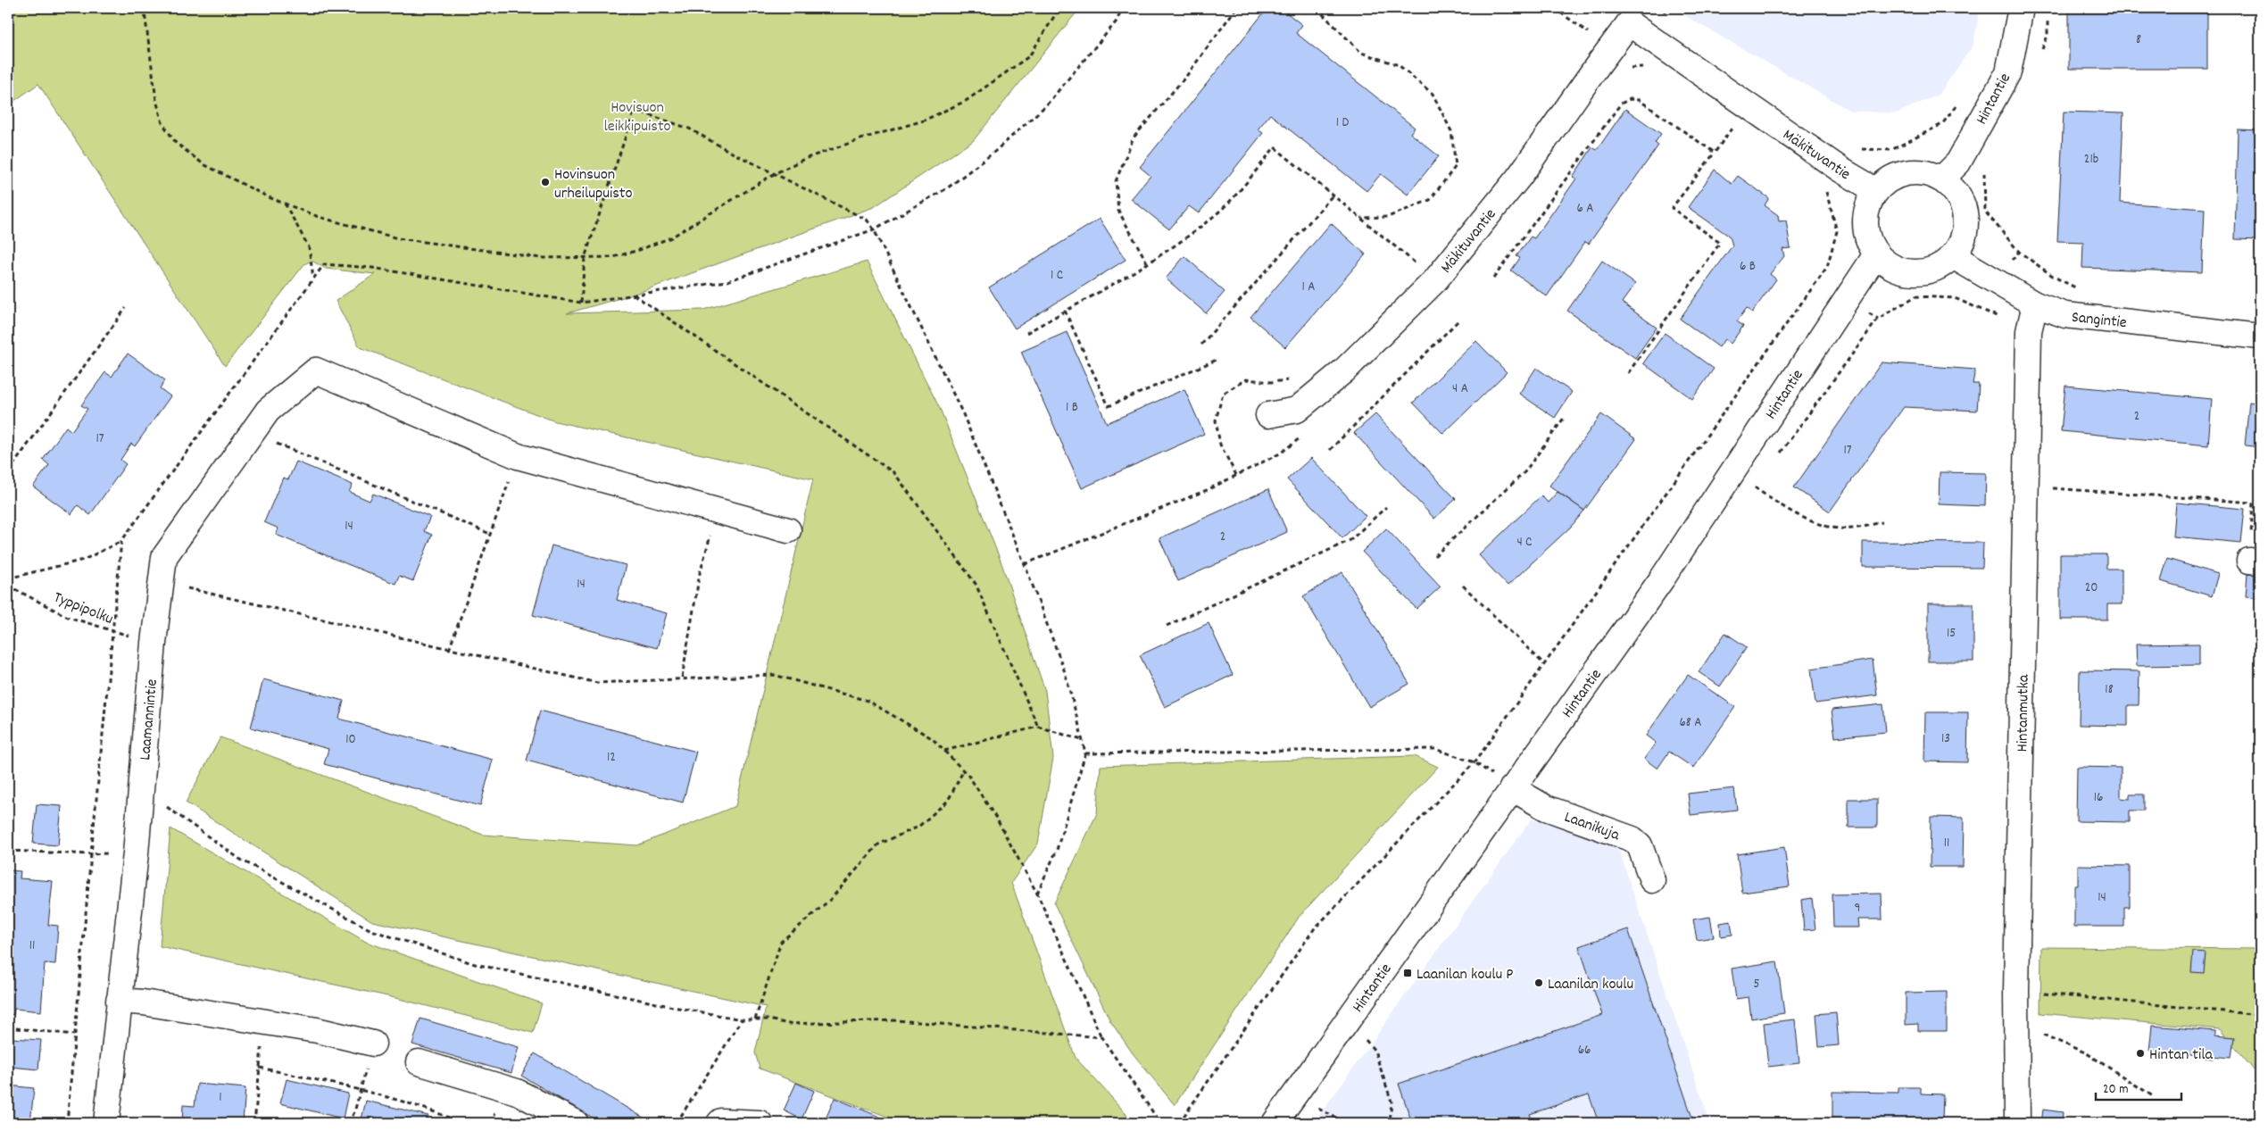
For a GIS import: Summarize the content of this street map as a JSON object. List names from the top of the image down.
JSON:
{
  "streets": {
    "street": [
      "Hintantie",
      "Mäkituvantie",
      "Sangintie",
      "Hintanmutka",
      "Laamannintie",
      "Laanikuja"
    ],
    "path": ["Typpipolku"]
  },
  "crossings": [
    ["Hintantie", "Mäkituvantie"],
    ["Hintantie", "Sangintie"],
    ["Hintantie", "Laanikuja"],
    ["Mäkituvantie", "Sangintie"],
    ["Sangintie", "Hintanmutka"],
    ["Typpipolku", "Laamannintie"]
  ],
  "parks": ["Hovisuon leikkipuisto"],
  "places": {
    "other": ["Hovinsuon urheilupuisto", "Laanilan koulu", "Hintan tila"],
    "transit": ["Laanilan koulu P"]
  },
  "house_numbers": [
    "8",
    "1 D",
    "21b",
    "6 A",
    "6 B",
    "1 C",
    "1 A",
    "4 A",
    "1 B",
    "2",
    "17",
    "17",
    "14",
    "2",
    "4 C",
    "14",
    "20",
    "15",
    "18",
    "68 A",
    "13",
    "10",
    "12",
    "16",
    "11",
    "14",
    "9",
    "11",
    "5",
    "66",
    "1"
  ],
  "scale_bar": "20 m"
}
